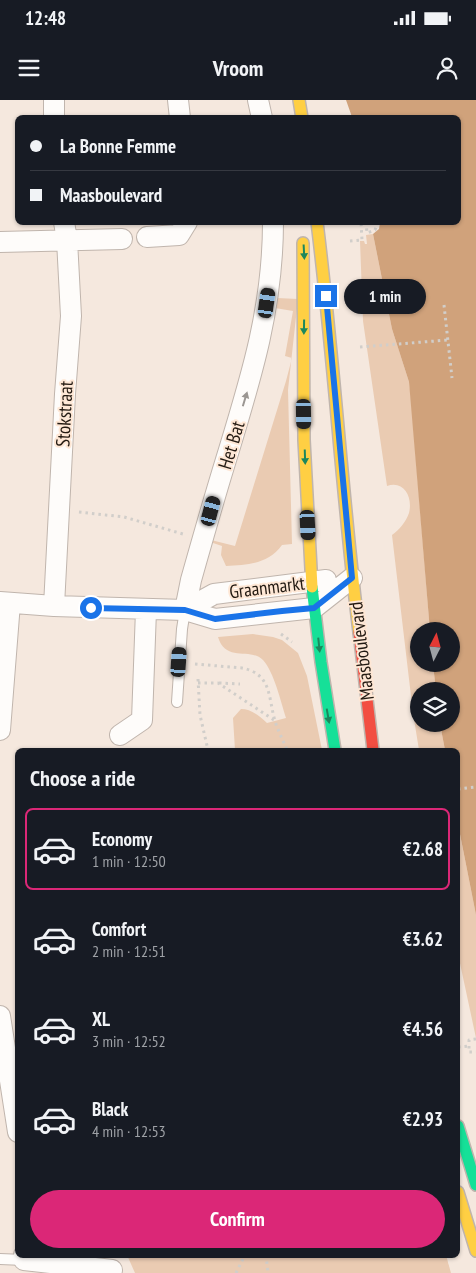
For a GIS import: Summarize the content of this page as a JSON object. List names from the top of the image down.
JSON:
{
  "streets": {
    "main road": ["Maasboulevard"],
    "street": ["Stokstraat", "Het Bat", "Graanmarkt"]
  },
  "crossings": [
    ["Stokstraat", "Graanmarkt"],
    ["Het Bat", "Graanmarkt"],
    ["Graanmarkt", "Maasboulevard"]
  ],
  "one_way": ["Het Bat"],
  "north": "top",
  "page": {
    "status": "12:48",
    "header": "Vroom",
    "banner": ["La Bonne Femme", "Maasboulevard"],
    "bubble": "1 min",
    "heading": "Choose a ride",
    "list": [
      {
        "name": "Economy",
        "note": "1 min · 12:50",
        "value": "€2.68"
      },
      {
        "name": "Comfort",
        "note": "2 min · 12:51",
        "value": "€3.62"
      },
      {
        "name": "XL",
        "note": "3 min · 12:52",
        "value": "€4.56"
      },
      {
        "name": "Black",
        "note": "4 min · 12:53",
        "value": "€2.93"
      }
    ],
    "buttons": "Confirm"
  }
}
